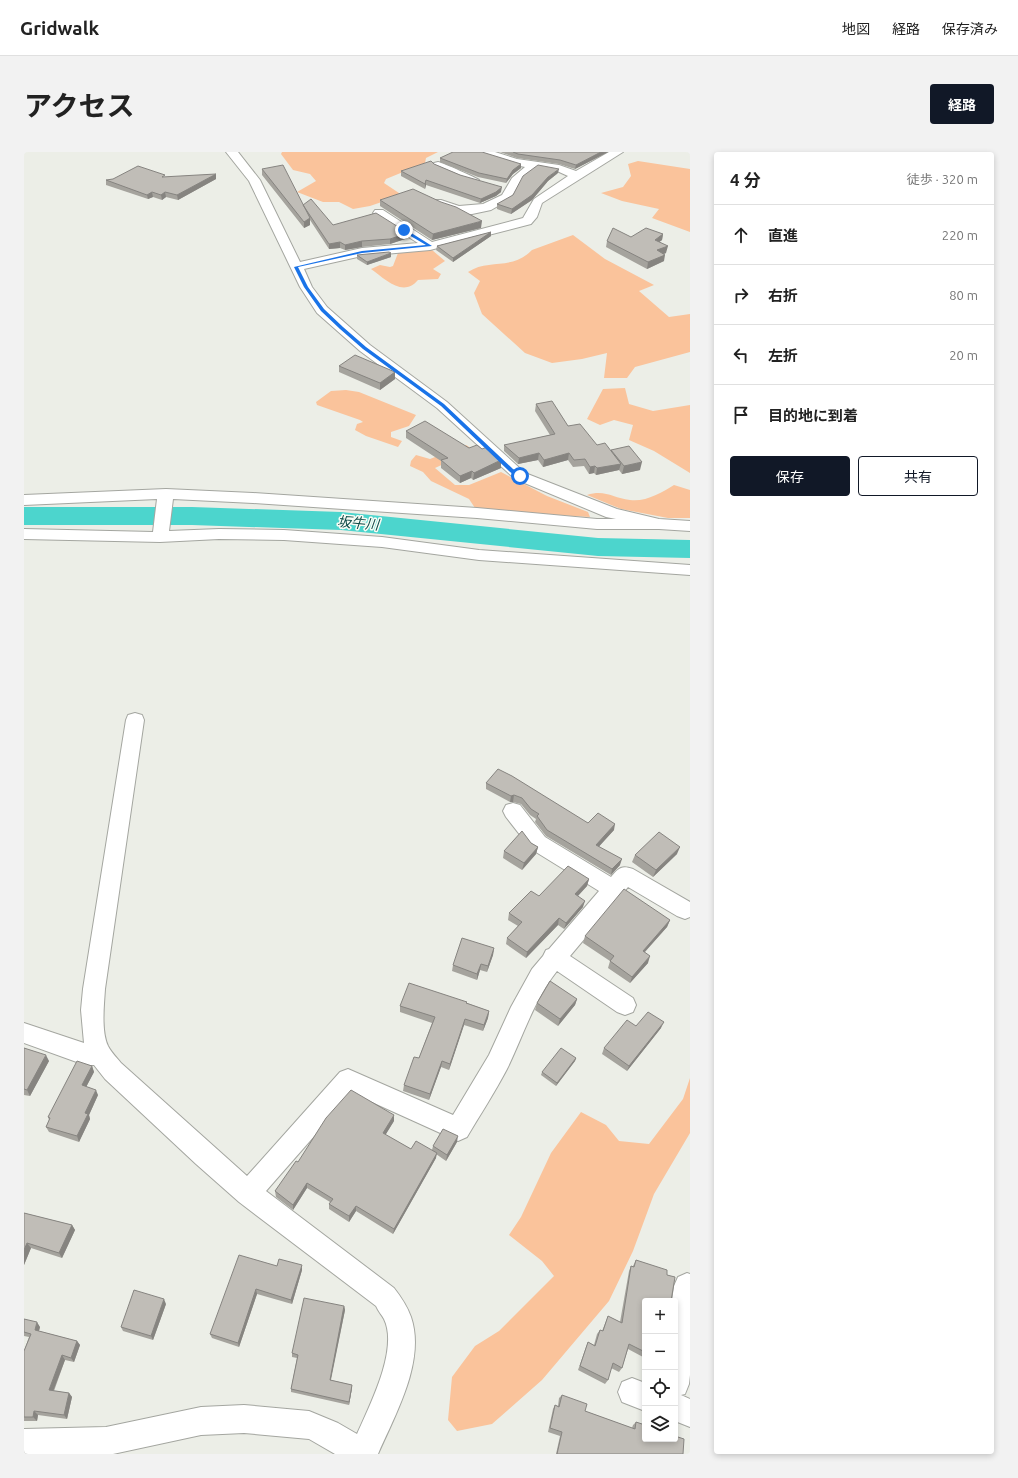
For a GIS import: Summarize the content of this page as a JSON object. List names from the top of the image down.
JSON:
{
  "water": ["坂牛川"],
  "page": {
    "header": "Gridwalk",
    "nav": ["地図", "経路", "保存済み"],
    "title": "アクセス",
    "buttons": [
      "経路",
      ["保存", "共有"]
    ],
    "heading": ["4 分", "徒歩 · 320 m"],
    "list": [
      ["直進", "220 m"],
      ["右折", "80 m"],
      ["左折", "20 m"],
      "目的地に到着"
    ],
    "map_buttons": ["+", "−"]
  }
}
